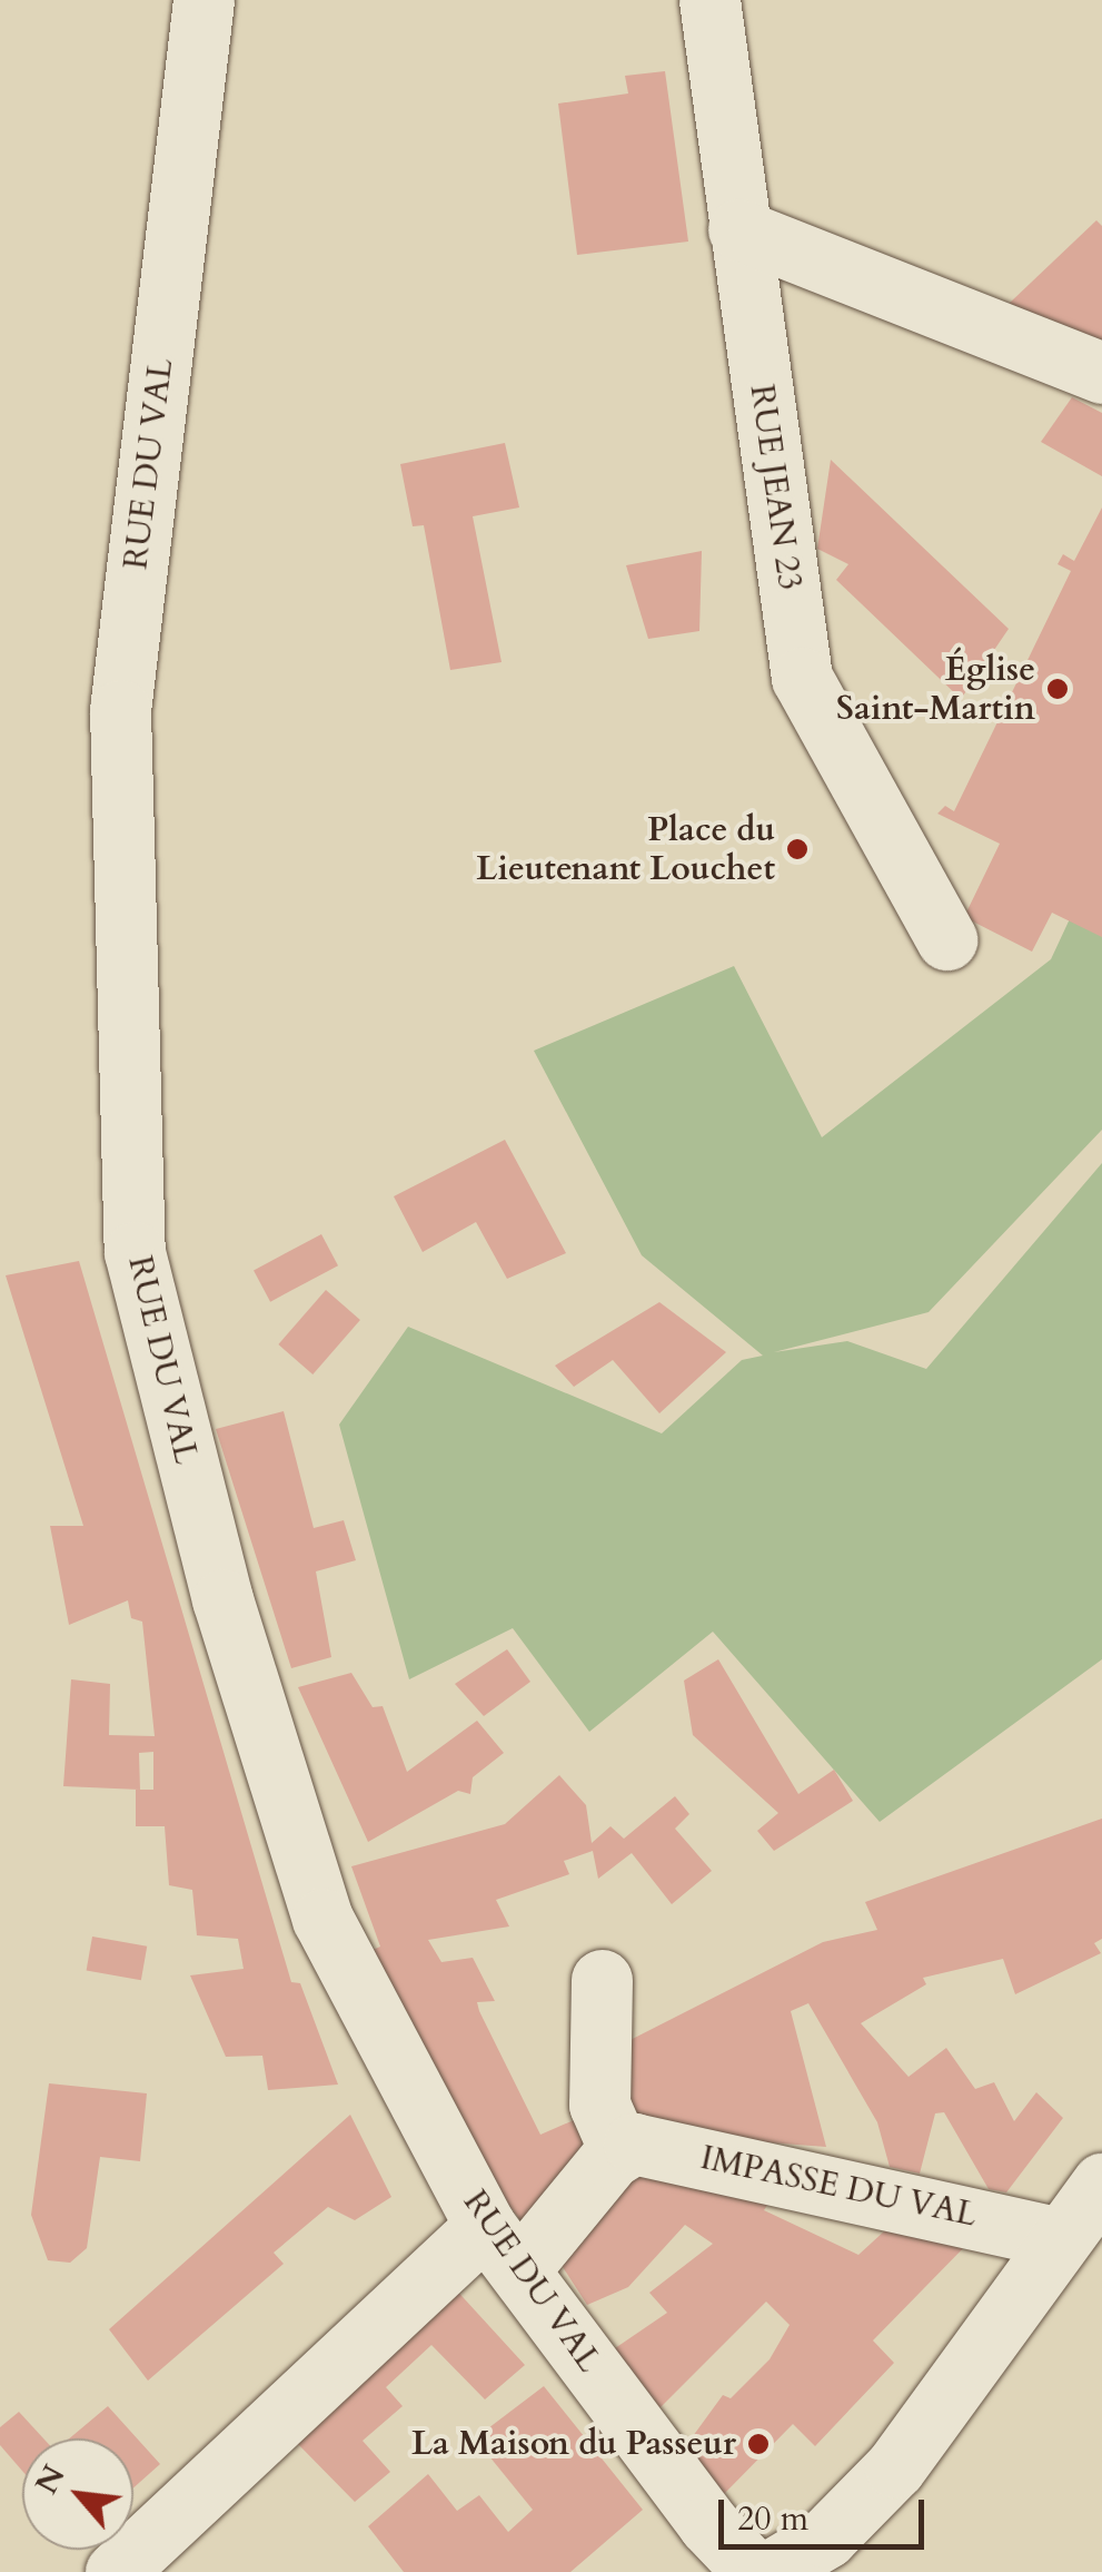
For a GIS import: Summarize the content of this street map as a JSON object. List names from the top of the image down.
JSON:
{
  "streets": {
    "street": ["RUE DU VAL", "RUE JEAN 23", "IMPASSE DU VAL"]
  },
  "places": ["Église Saint-Martin", "Place du Lieutenant Louchet", "La Maison du Passeur"],
  "scale_bar": "20 m",
  "north": "top left"
}
